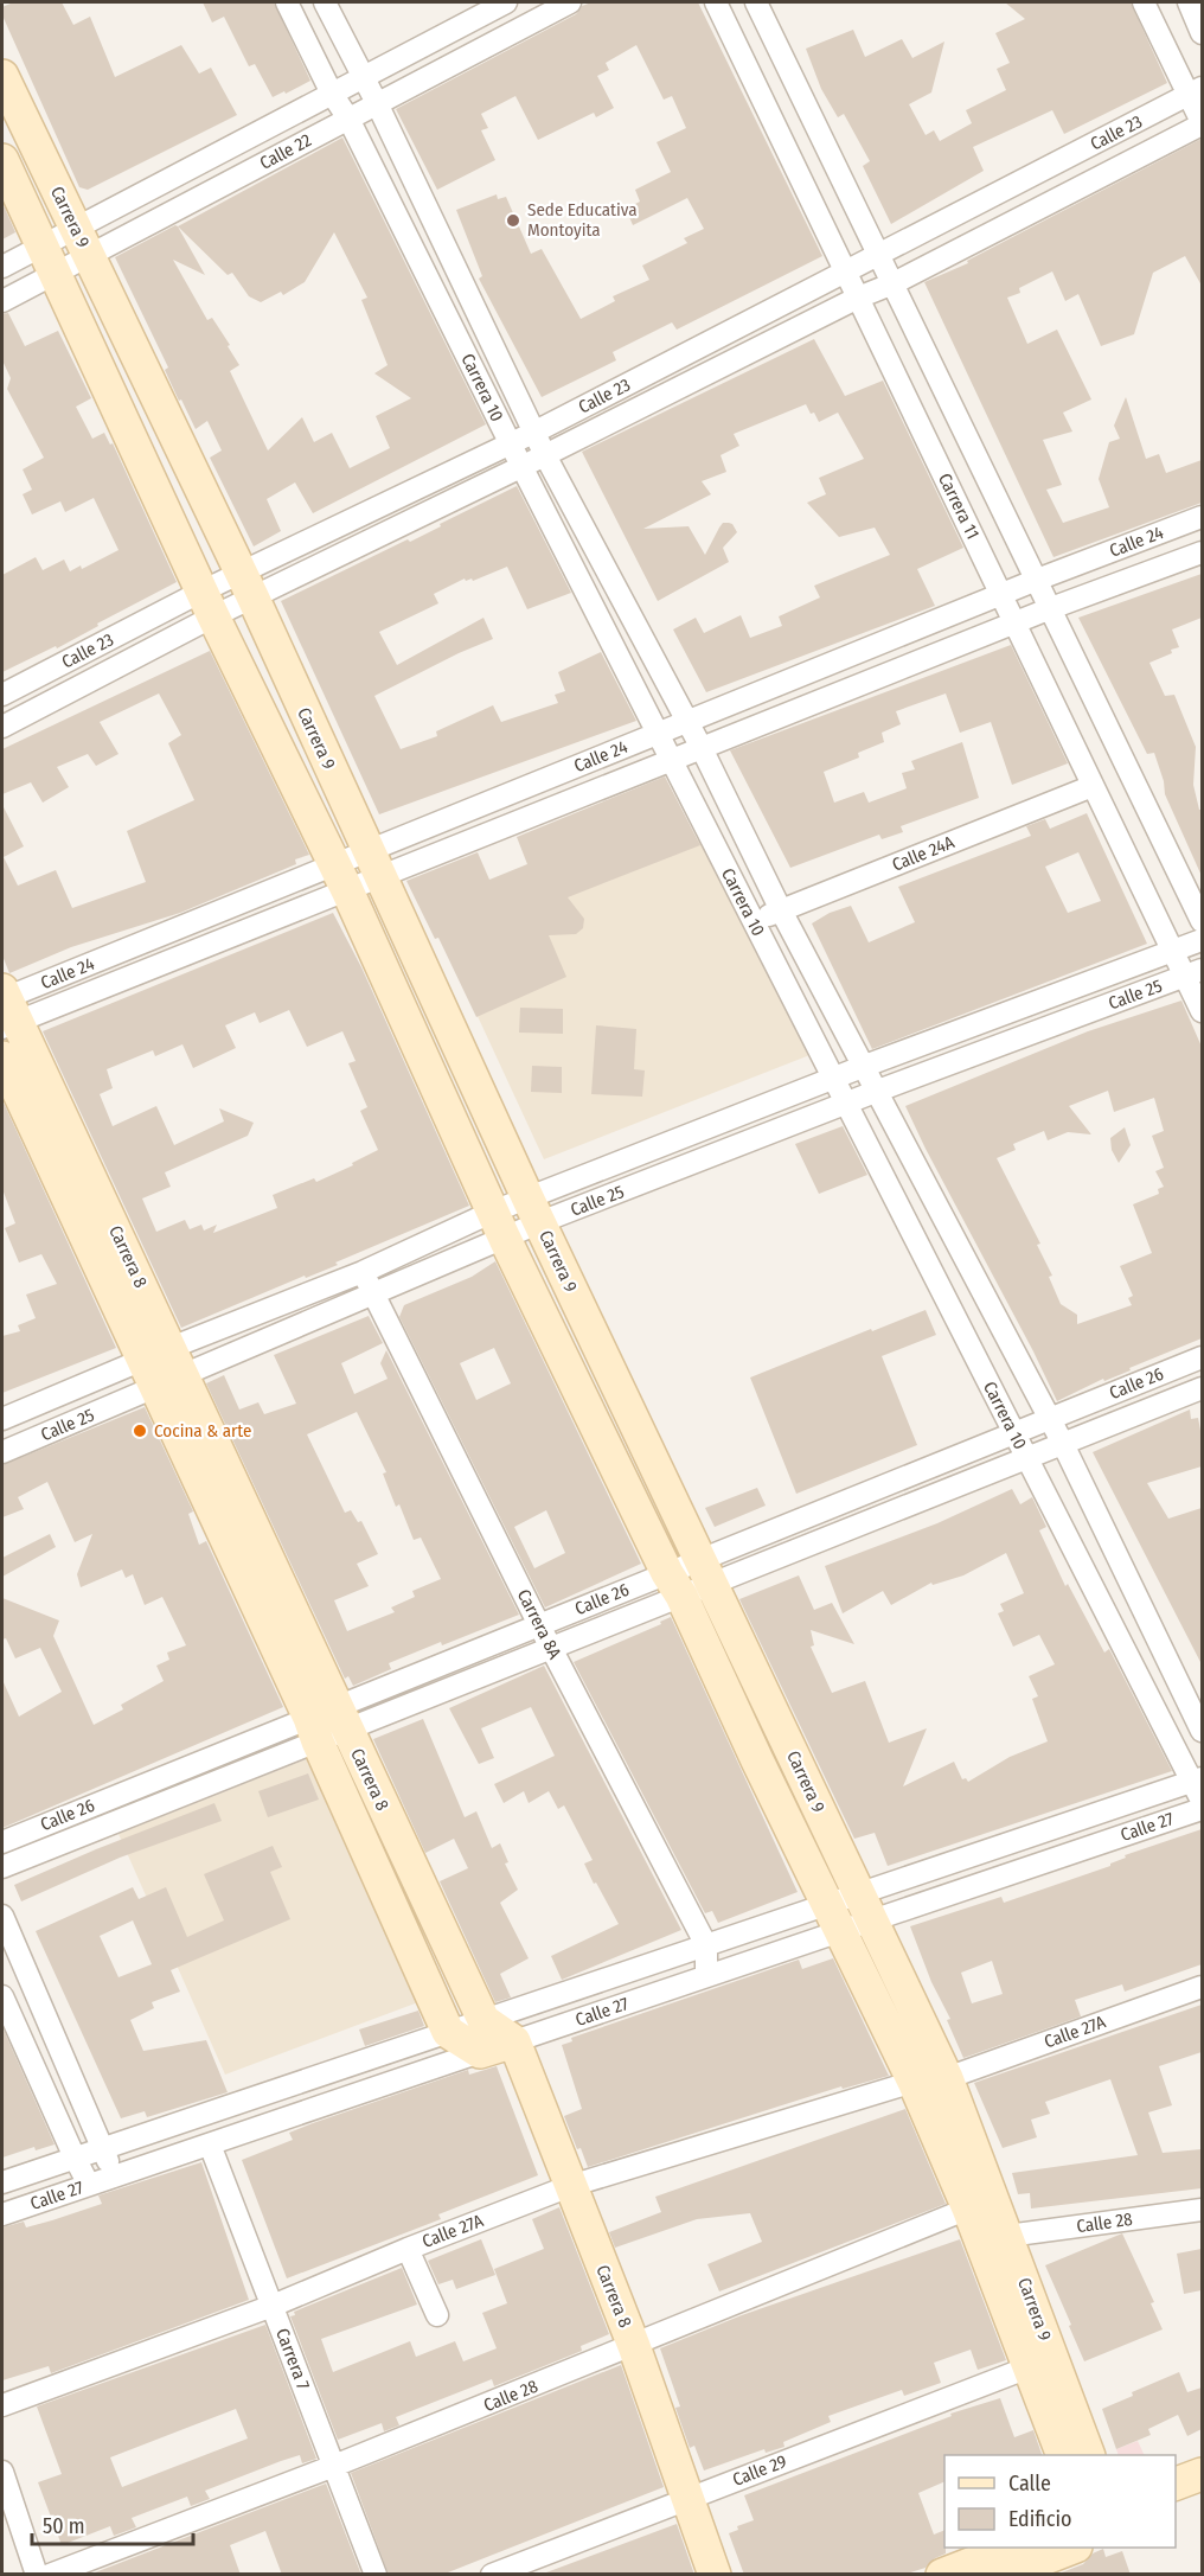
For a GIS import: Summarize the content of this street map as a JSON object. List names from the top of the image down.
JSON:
{
  "streets": {
    "street": [
      "Calle 23",
      "Calle 22",
      "Carrera 9",
      "Carrera 10",
      "Carrera 11",
      "Calle 24",
      "Calle 24A",
      "Calle 25",
      "Carrera 8",
      "Calle 26",
      "Carrera 8A",
      "Calle 27",
      "Calle 27A",
      "Calle 28",
      "Carrera 7",
      "Calle 29"
    ]
  },
  "crossings": [
    ["Calle 23", "Carrera 9"],
    ["Calle 23", "Carrera 10"],
    ["Calle 23", "Carrera 11"],
    ["Calle 22", "Carrera 9"],
    ["Calle 22", "Carrera 10"],
    ["Carrera 9", "Calle 24"],
    ["Carrera 9", "Calle 25"],
    ["Carrera 9", "Calle 26"],
    ["Carrera 9", "Calle 27"],
    ["Carrera 9", "Calle 27A"],
    ["Carrera 9", "Calle 28"],
    ["Carrera 9", "Calle 29"],
    ["Carrera 10", "Calle 24"],
    ["Carrera 10", "Calle 24A"],
    ["Carrera 10", "Calle 25"],
    ["Carrera 10", "Calle 26"],
    ["Carrera 10", "Calle 27"],
    ["Carrera 11", "Calle 24"],
    ["Carrera 11", "Calle 24A"],
    ["Carrera 11", "Calle 25"],
    ["Calle 24", "Carrera 8"],
    ["Calle 25", "Carrera 8"],
    ["Calle 25", "Carrera 8A"],
    ["Carrera 8", "Calle 26"],
    ["Carrera 8", "Calle 27"],
    ["Carrera 8", "Calle 27A"],
    ["Carrera 8", "Calle 28"],
    ["Carrera 8", "Calle 29"],
    ["Calle 26", "Carrera 8A"],
    ["Carrera 8A", "Calle 27"],
    ["Calle 27", "Carrera 7"],
    ["Calle 27A", "Carrera 7"],
    ["Calle 28", "Carrera 7"]
  ],
  "places": ["Sede Educativa Montoyita", "Cocina & arte"],
  "legend": ["Calle", "Edificio"],
  "scale_bar": "50 m"
}
